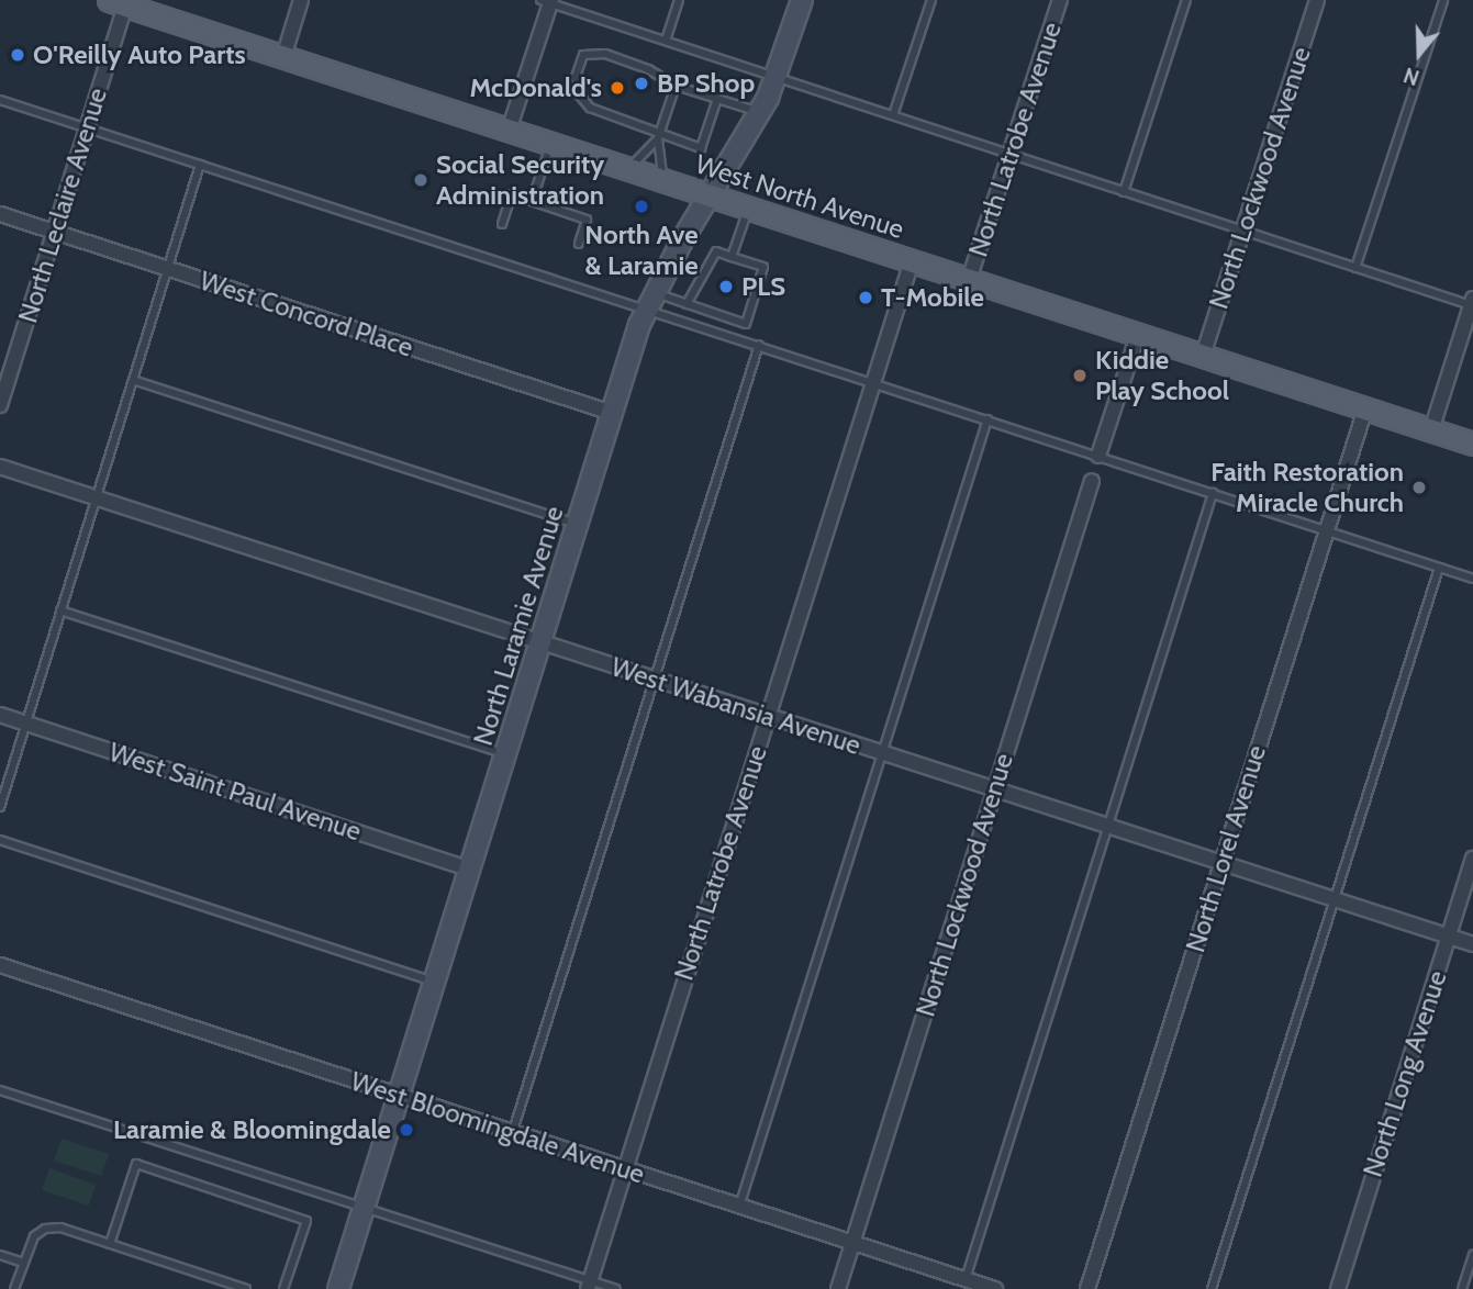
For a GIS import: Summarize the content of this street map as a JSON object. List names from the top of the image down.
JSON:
{
  "streets": {
    "main road": ["West North Avenue"],
    "street": [
      "North Latrobe Avenue",
      "North Lockwood Avenue",
      "North Leclaire Avenue",
      "West Concord Place",
      "North Laramie Avenue",
      "West Wabansia Avenue",
      "West Saint Paul Avenue",
      "North Lorel Avenue",
      "North Long Avenue",
      "West Bloomingdale Avenue"
    ]
  },
  "crossings": [
    ["North Latrobe Avenue", "West North Avenue"],
    ["North Latrobe Avenue", "West Wabansia Avenue"],
    ["North Latrobe Avenue", "West Bloomingdale Avenue"],
    ["North Lockwood Avenue", "West North Avenue"],
    ["North Lockwood Avenue", "West Wabansia Avenue"],
    ["North Lockwood Avenue", "West Bloomingdale Avenue"],
    ["West North Avenue", "North Leclaire Avenue"],
    ["West North Avenue", "North Laramie Avenue"],
    ["West North Avenue", "North Lorel Avenue"],
    ["North Leclaire Avenue", "West Concord Place"],
    ["West Concord Place", "North Laramie Avenue"],
    ["North Laramie Avenue", "West Wabansia Avenue"],
    ["North Laramie Avenue", "West Saint Paul Avenue"],
    ["North Laramie Avenue", "West Bloomingdale Avenue"],
    ["West Wabansia Avenue", "North Lorel Avenue"],
    ["West Wabansia Avenue", "North Long Avenue"]
  ],
  "places": [
    "O'Reilly Auto Parts",
    "BP Shop",
    "McDonald's",
    "Social Security Administration",
    "North Ave & Laramie",
    "PLS",
    "T-Mobile",
    "Kiddie Play School",
    "Faith Restoration Miracle Church",
    "Laramie & Bloomingdale"
  ],
  "north": "bottom"
}
